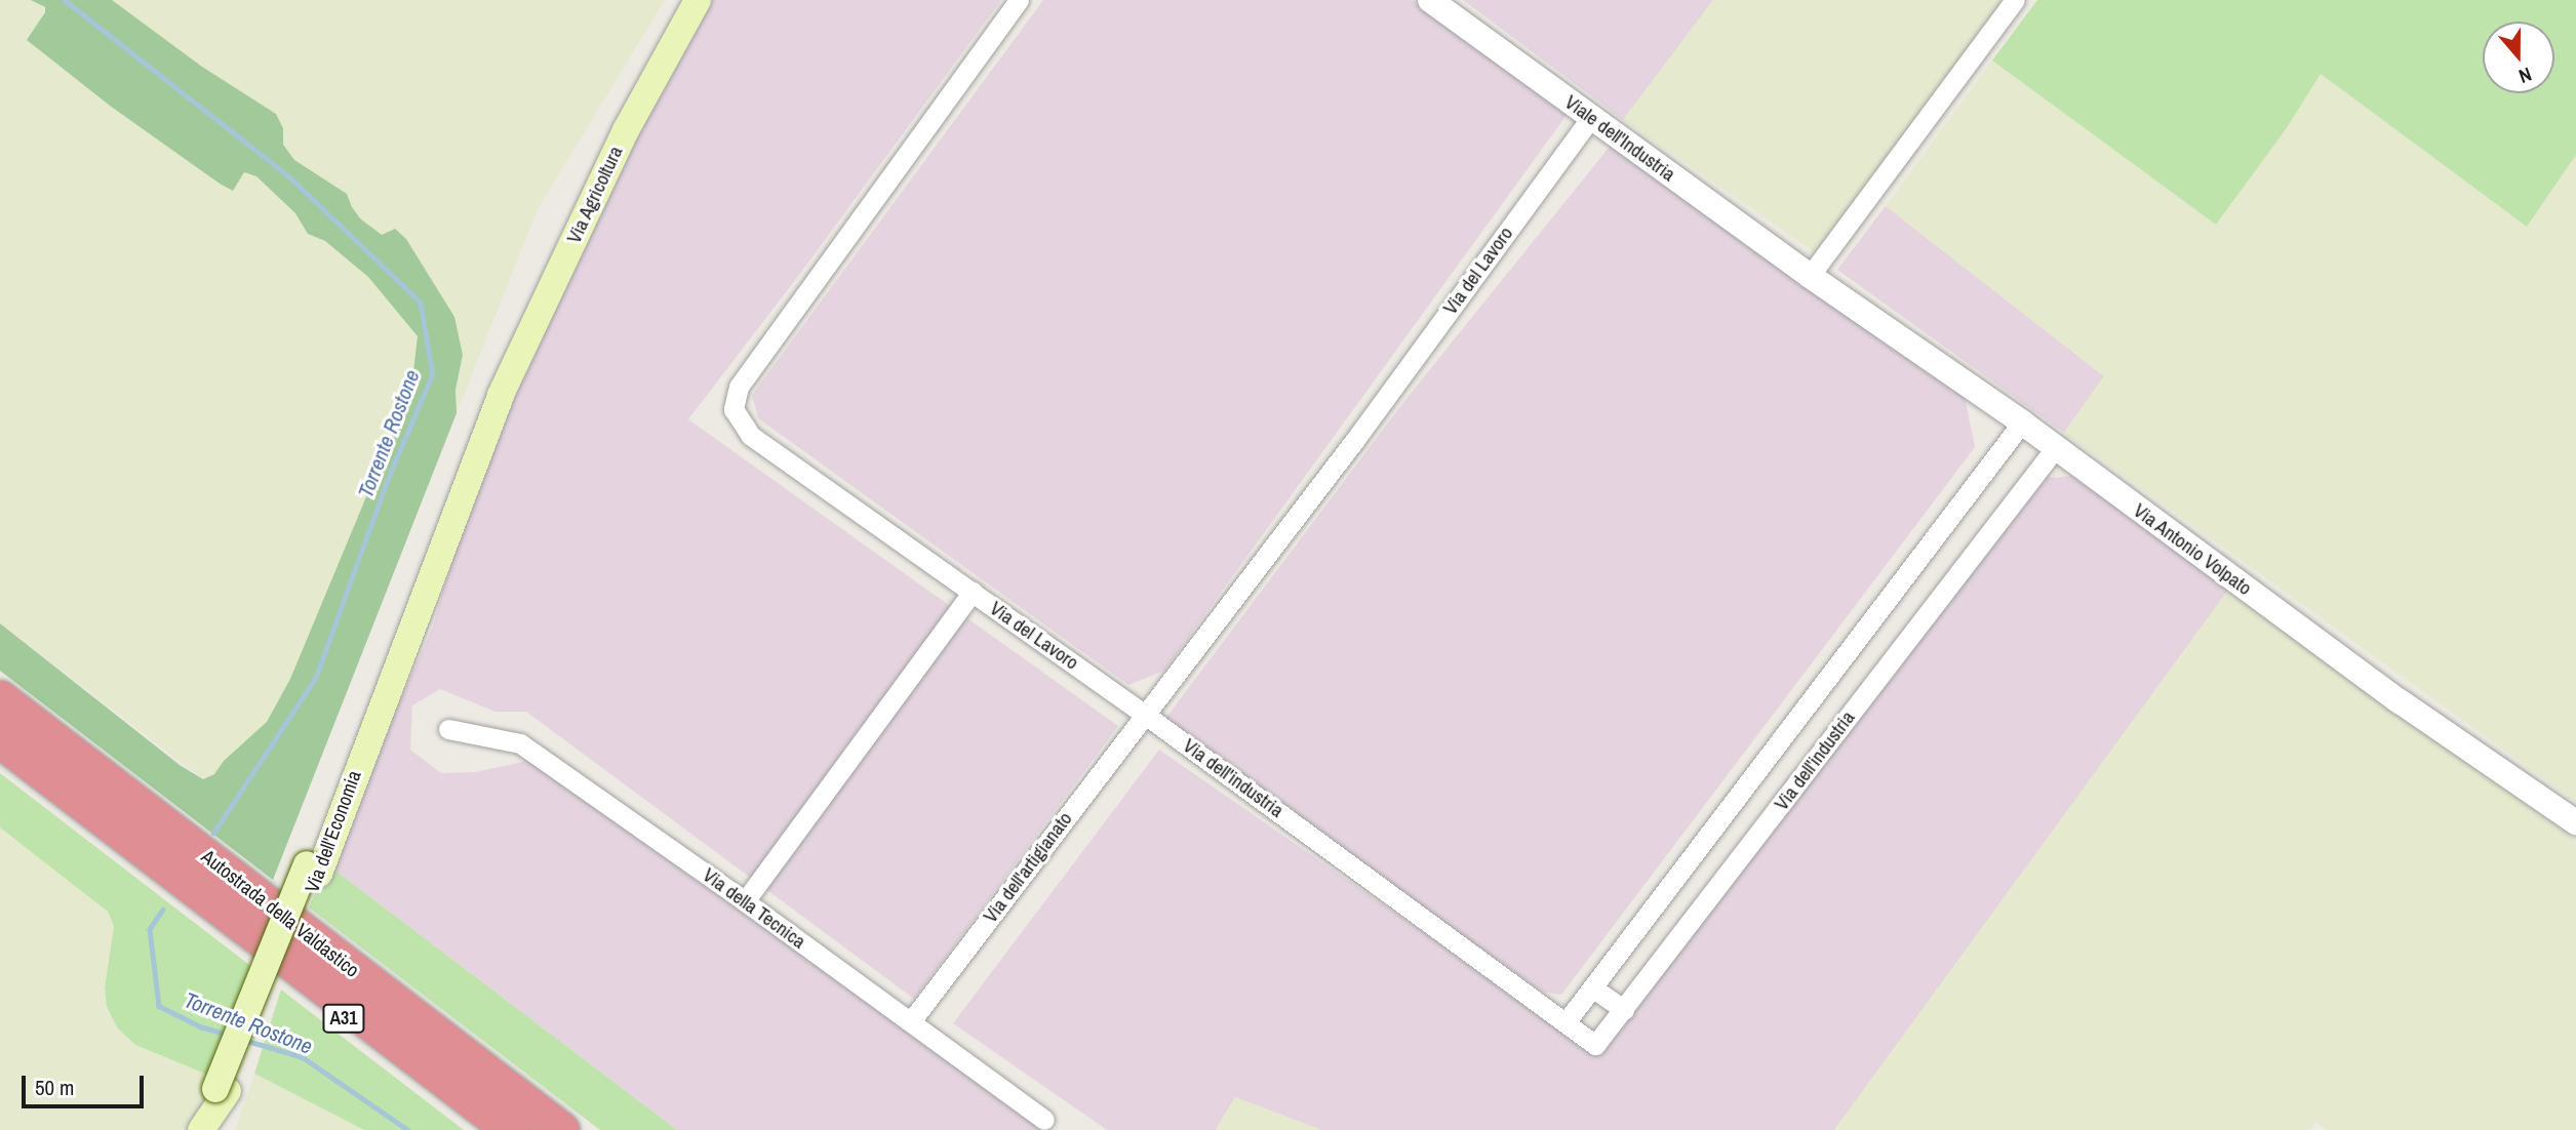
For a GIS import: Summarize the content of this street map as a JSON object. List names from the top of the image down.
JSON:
{
  "streets": {
    "highway": ["Autostrada della Valdastico", "A31"],
    "main road": ["Via Agricoltura", "Via dell'Economia"],
    "street": [
      "Viale dell'Industria",
      "Via del Lavoro",
      "Via Antonio Volpato",
      "Via dell'industria",
      "Via dell'artigianato",
      "Via della Tecnica"
    ]
  },
  "crossings": [
    ["Viale dell'Industria", "Via del Lavoro"],
    ["Viale dell'Industria", "Via Antonio Volpato"],
    ["Via Agricoltura", "Via dell'Economia"],
    ["Via del Lavoro", "Via dell'industria"],
    ["Via del Lavoro", "Via dell'artigianato"],
    ["Via Antonio Volpato", "Via dell'industria"],
    ["Via dell'industria", "Via dell'artigianato"],
    ["Via dell'artigianato", "Via della Tecnica"],
    ["Autostrada della Valdastico", "A31"]
  ],
  "water": ["Torrente Rostone"],
  "scale_bar": "50 m",
  "north": "bottom"
}
